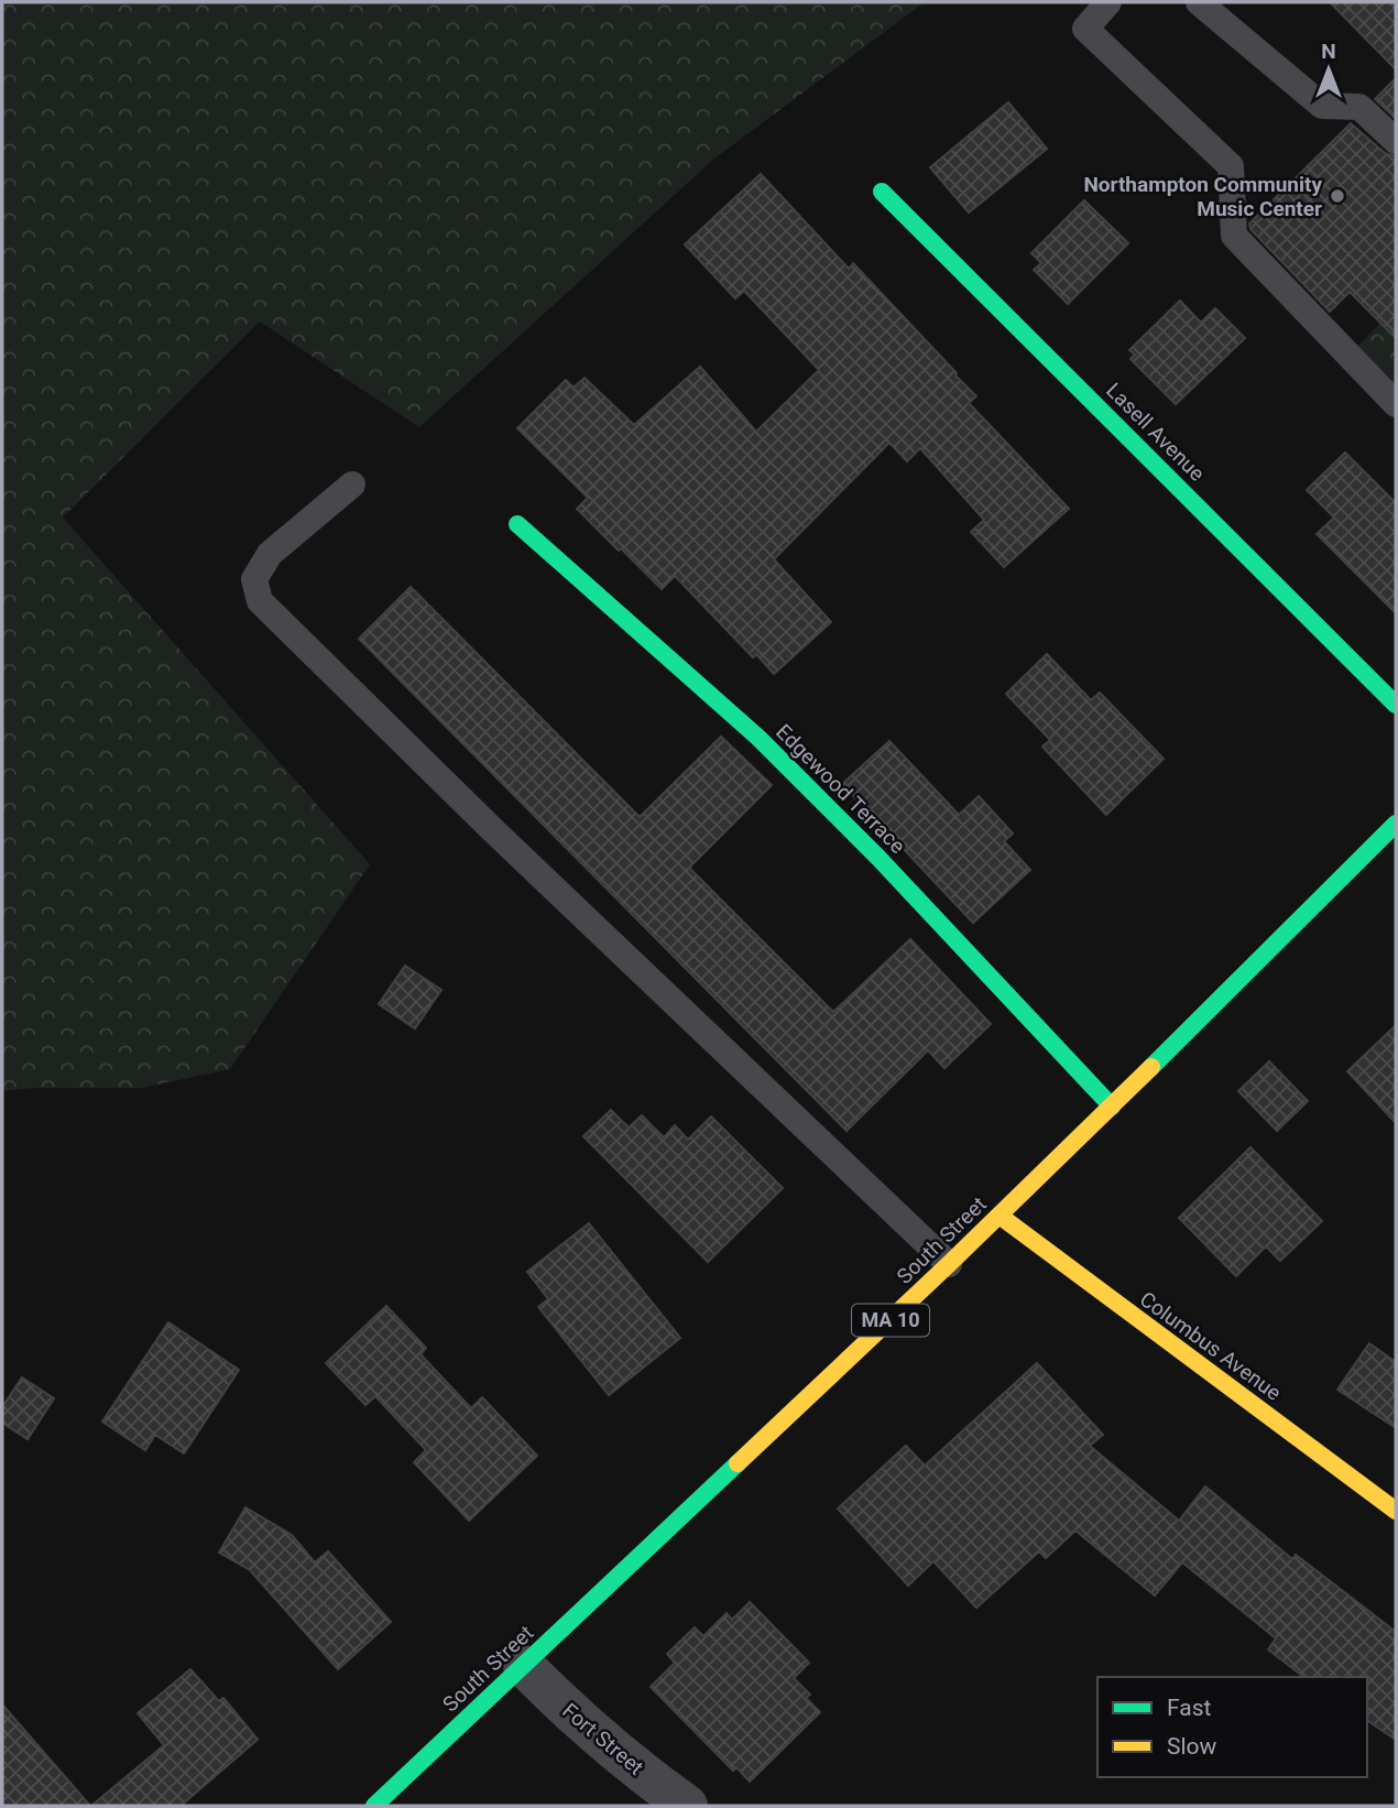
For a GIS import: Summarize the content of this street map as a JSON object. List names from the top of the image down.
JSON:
{
  "streets": {
    "street": [
      "Lasell Avenue",
      "Edgewood Terrace",
      "South Street",
      "MA 10",
      "Columbus Avenue",
      "Fort Street"
    ]
  },
  "crossings": [
    ["Edgewood Terrace", "South Street"],
    ["South Street", "Columbus Avenue"],
    ["South Street", "Fort Street"]
  ],
  "places": ["Northampton Community Music Center"],
  "legend": ["Fast", "Slow"],
  "north": "top"
}
